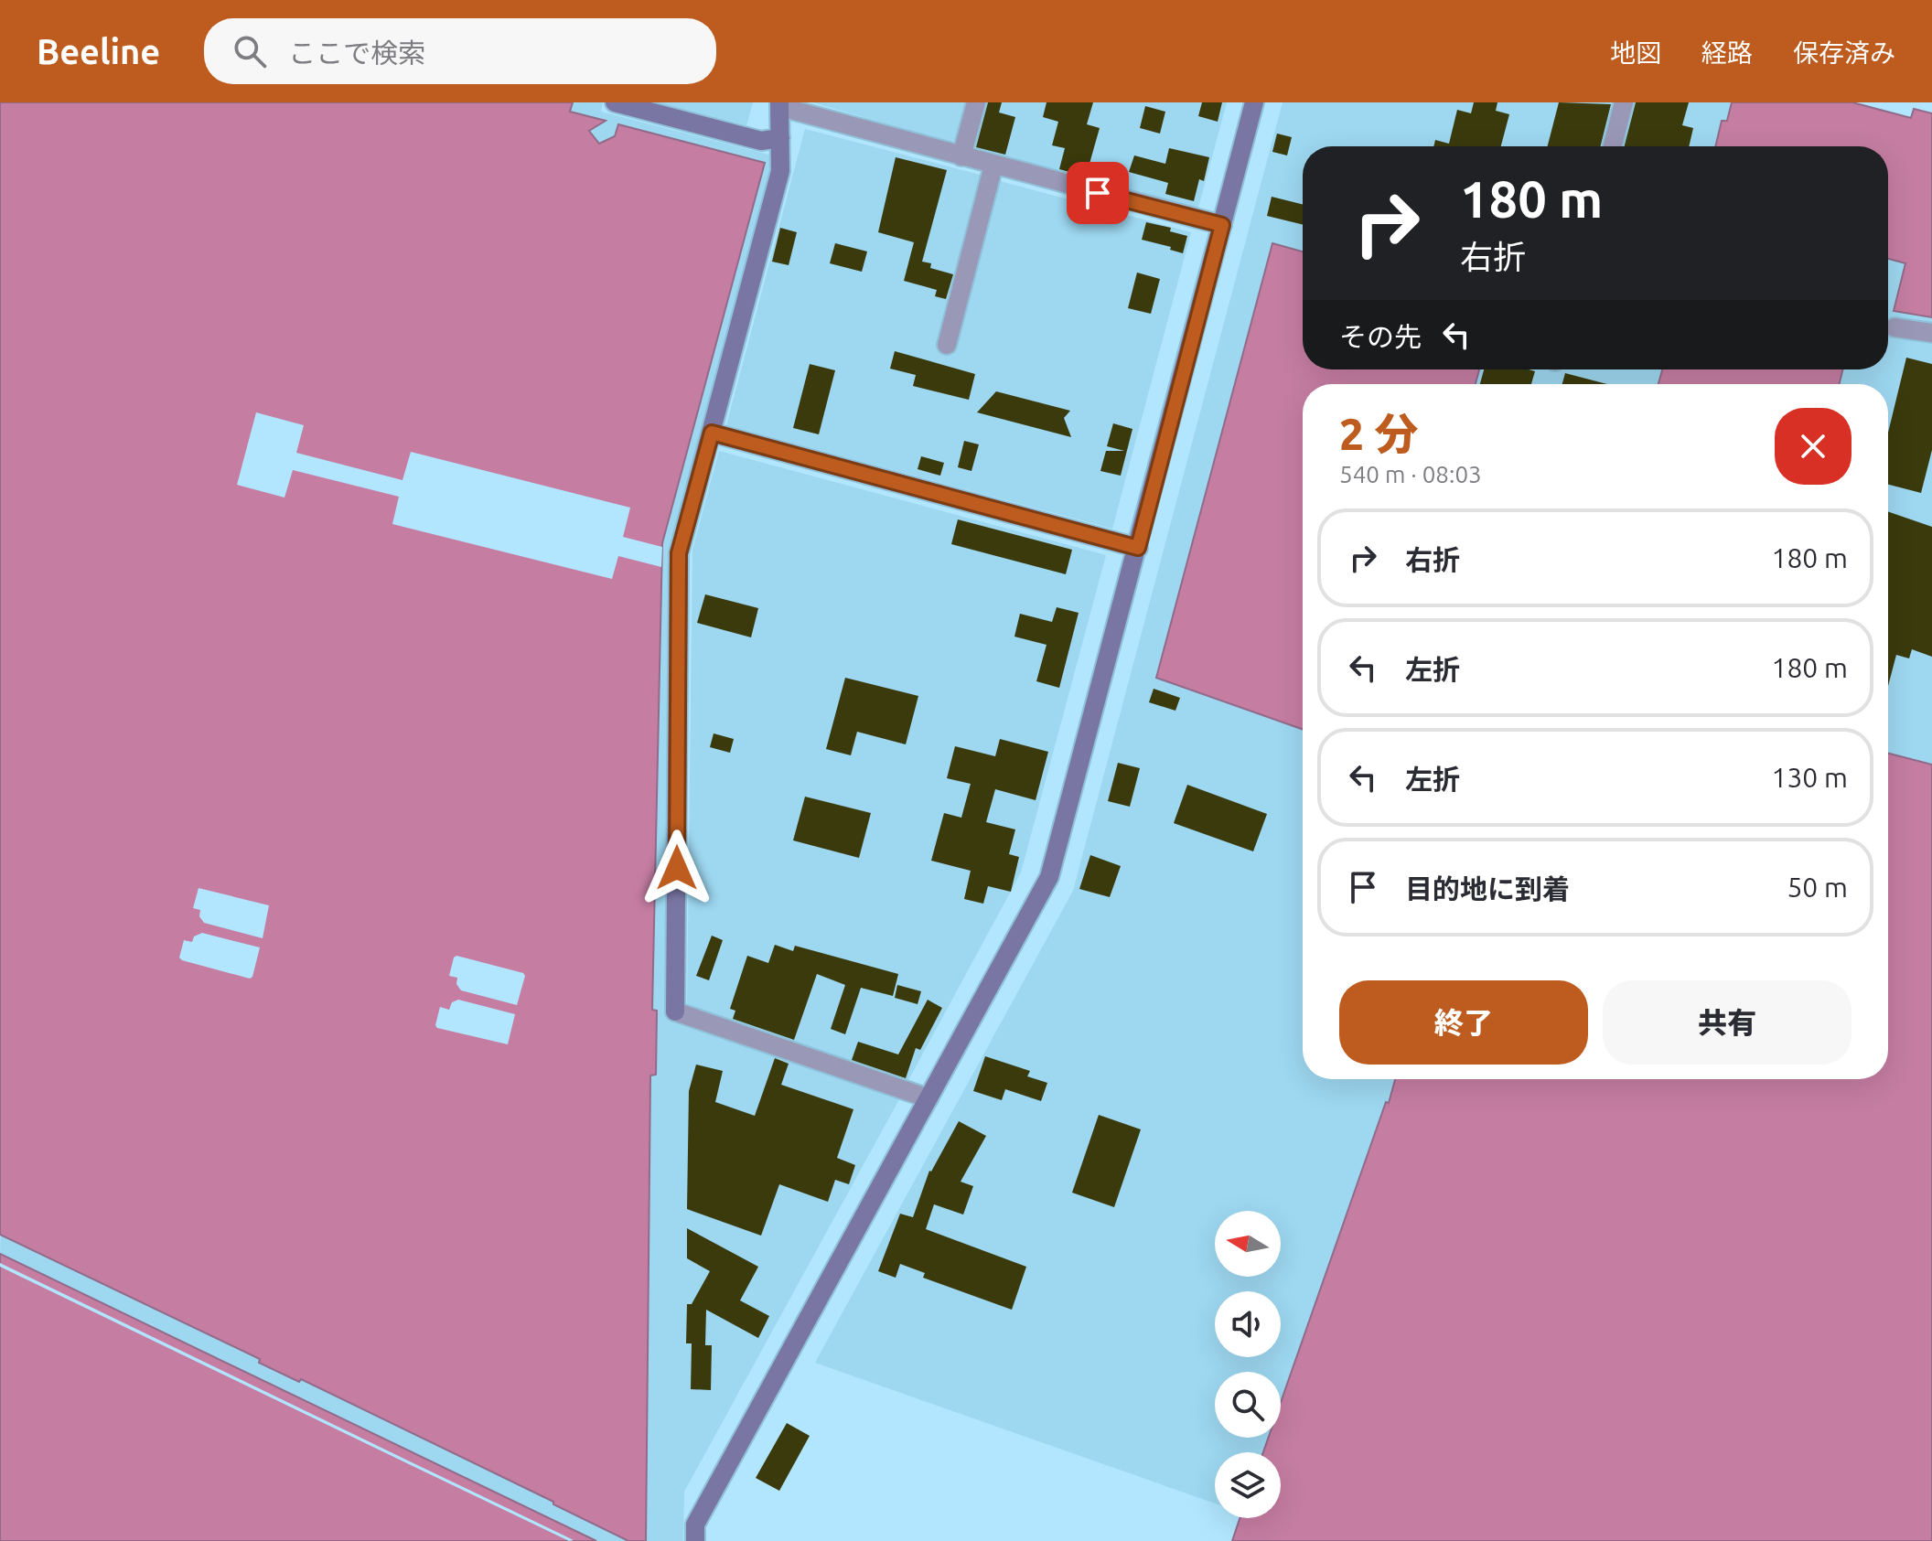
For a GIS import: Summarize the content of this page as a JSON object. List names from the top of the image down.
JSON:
{
  "north": "left",
  "page": {
    "header": "Beeline",
    "search": "ここで検索",
    "nav": ["地図", "経路", "保存済み"],
    "turn": ["180 m", "右折"],
    "then": "その先",
    "heading": ["2 分", "540 m · 08:03"],
    "list": [
      {
        "name": "右折",
        "value": "180 m"
      },
      {
        "name": "左折",
        "value": "180 m"
      },
      {
        "name": "左折",
        "value": "130 m"
      },
      {
        "name": "目的地に到着",
        "value": "50 m"
      }
    ],
    "buttons": ["終了", "共有"]
  }
}
